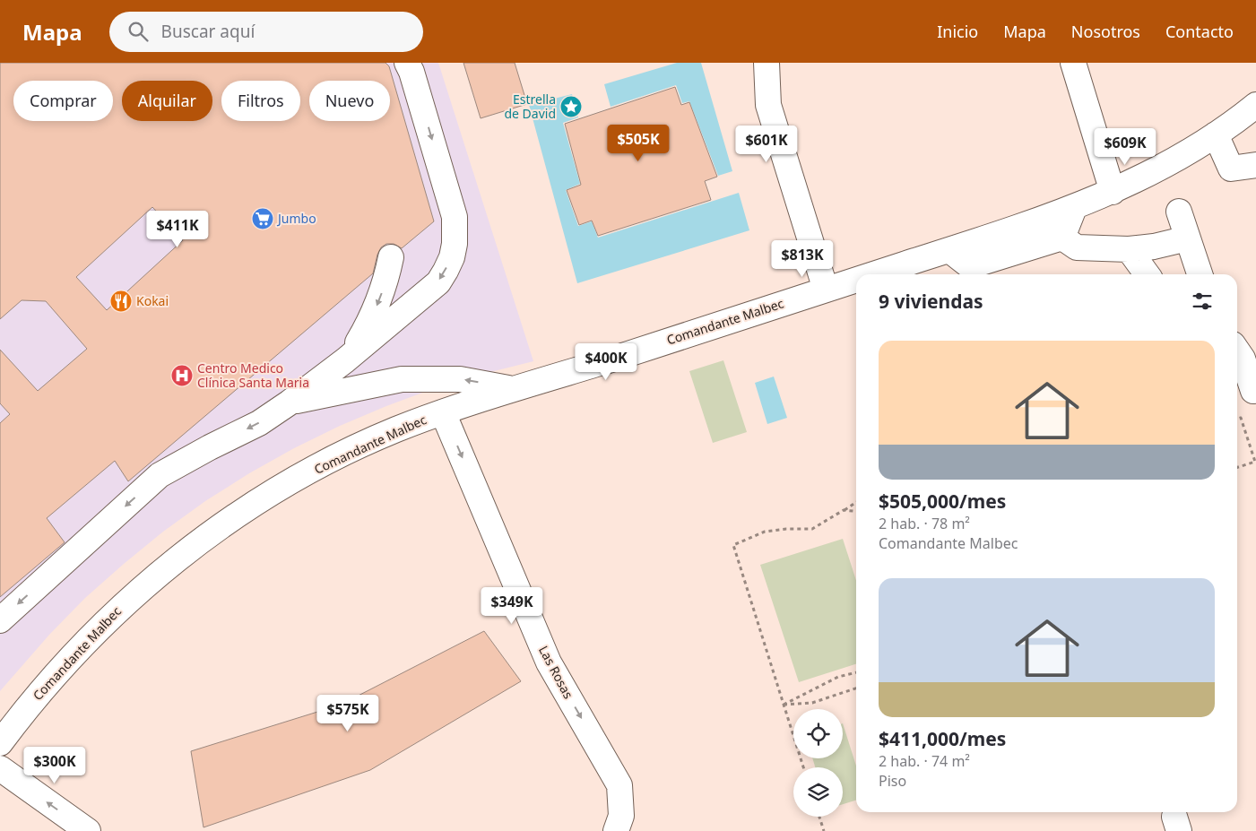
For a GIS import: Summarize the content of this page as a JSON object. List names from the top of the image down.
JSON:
{
  "streets": {
    "street": ["Comandante Malbec", "Las Rosas"]
  },
  "crossings": [
    ["Comandante Malbec", "Las Rosas"]
  ],
  "one_way": ["Las Rosas"],
  "places": {
    "place": ["Estrella de David"],
    "supermarket": ["Jumbo"],
    "restaurant": ["Kokai"],
    "hospital": ["Centro Medico Clínica Santa Maria"]
  },
  "page": {
    "header": "Mapa",
    "search": "Buscar aquí",
    "nav": [
      "Inicio",
      "Mapa",
      "Nosotros",
      "Contacto"
    ],
    "chip": [
      "Comprar",
      "Alquilar",
      "Filtros",
      "Nuevo"
    ],
    "price": [
      "$505K",
      "$601K",
      "$609K",
      "$411K",
      "$813K",
      "$400K",
      "$349K",
      "$575K",
      "$300K"
    ],
    "heading": "9 viviendas",
    "list": [
      {
        "name": "$505,000/mes",
        "note": "2 hab. · 78 m² · Comandante Malbec"
      },
      {
        "name": "$411,000/mes",
        "note": "2 hab. · 74 m² · Piso"
      }
    ]
  }
}
